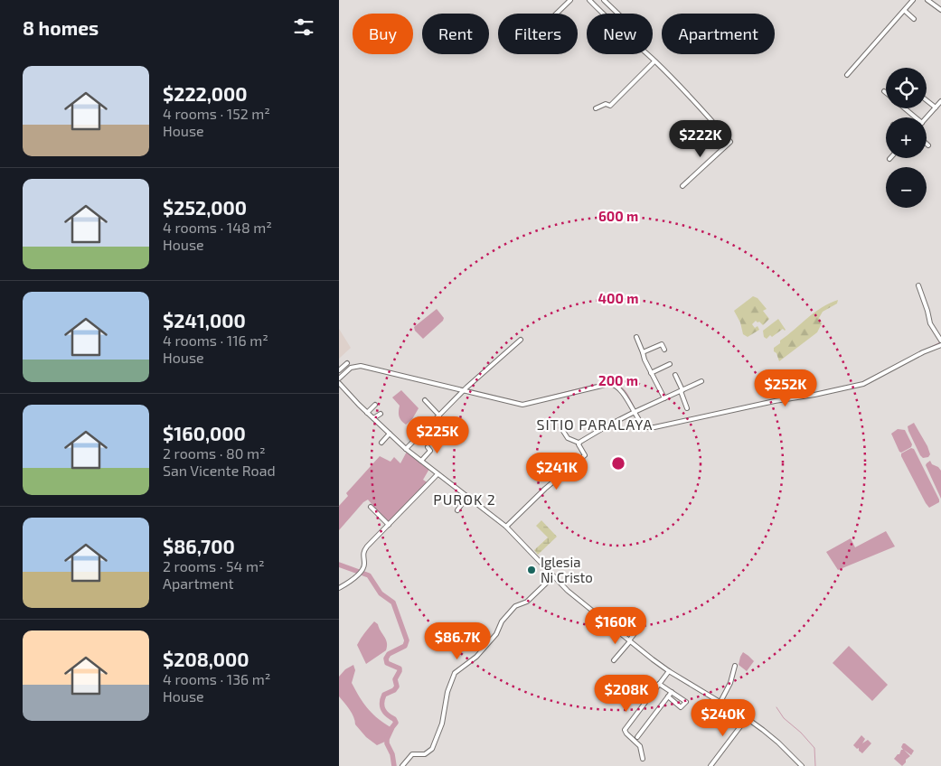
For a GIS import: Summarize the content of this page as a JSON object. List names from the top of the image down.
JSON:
{
  "districts": ["SITIO PARALAYA", "PUROK 2"],
  "places": ["Iglesia Ni Cristo"],
  "page": {
    "heading": "8 homes",
    "chip": [
      "Buy",
      "Rent",
      "Filters",
      "New",
      "Apartment"
    ],
    "list": [
      {
        "name": "$222,000",
        "note": "4 rooms · 152 m² · House"
      },
      {
        "name": "$252,000",
        "note": "4 rooms · 148 m² · House"
      },
      {
        "name": "$241,000",
        "note": "4 rooms · 116 m² · House"
      },
      {
        "name": "$160,000",
        "note": "2 rooms · 80 m² · San Vicente Road"
      },
      {
        "name": "$86,700",
        "note": "2 rooms · 54 m² · Apartment"
      },
      {
        "name": "$208,000",
        "note": "4 rooms · 136 m² · House"
      }
    ],
    "map_buttons": ["+", "−"],
    "price": [
      "$222K",
      "$252K",
      "$225K",
      "$241K",
      "$160K",
      "$86.7K",
      "$208K",
      "$240K"
    ]
  },
  "rings": ["600 m", "400 m", "200 m"]
}
